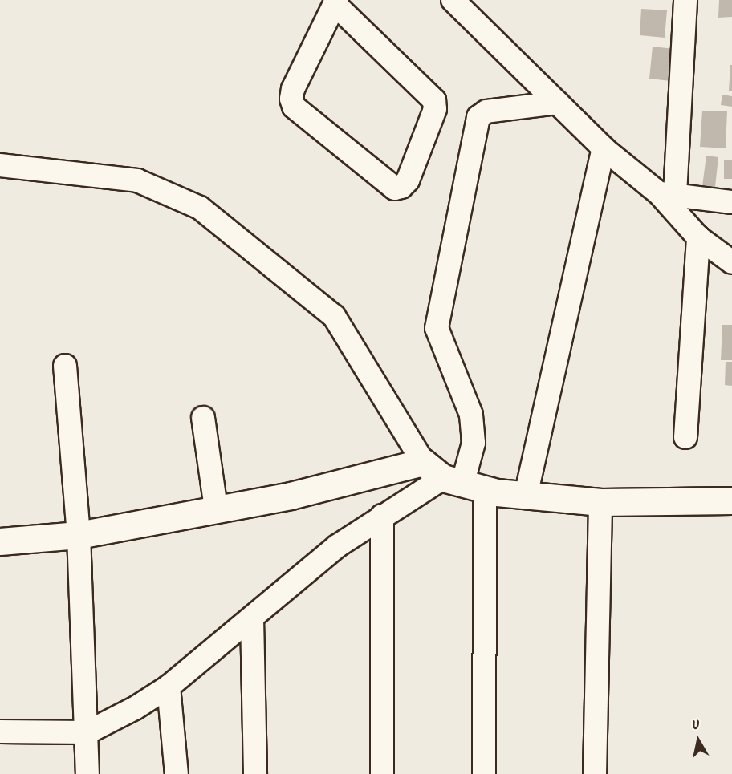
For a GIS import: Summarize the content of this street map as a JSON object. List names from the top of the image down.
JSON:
{
  "north": "top"
}
